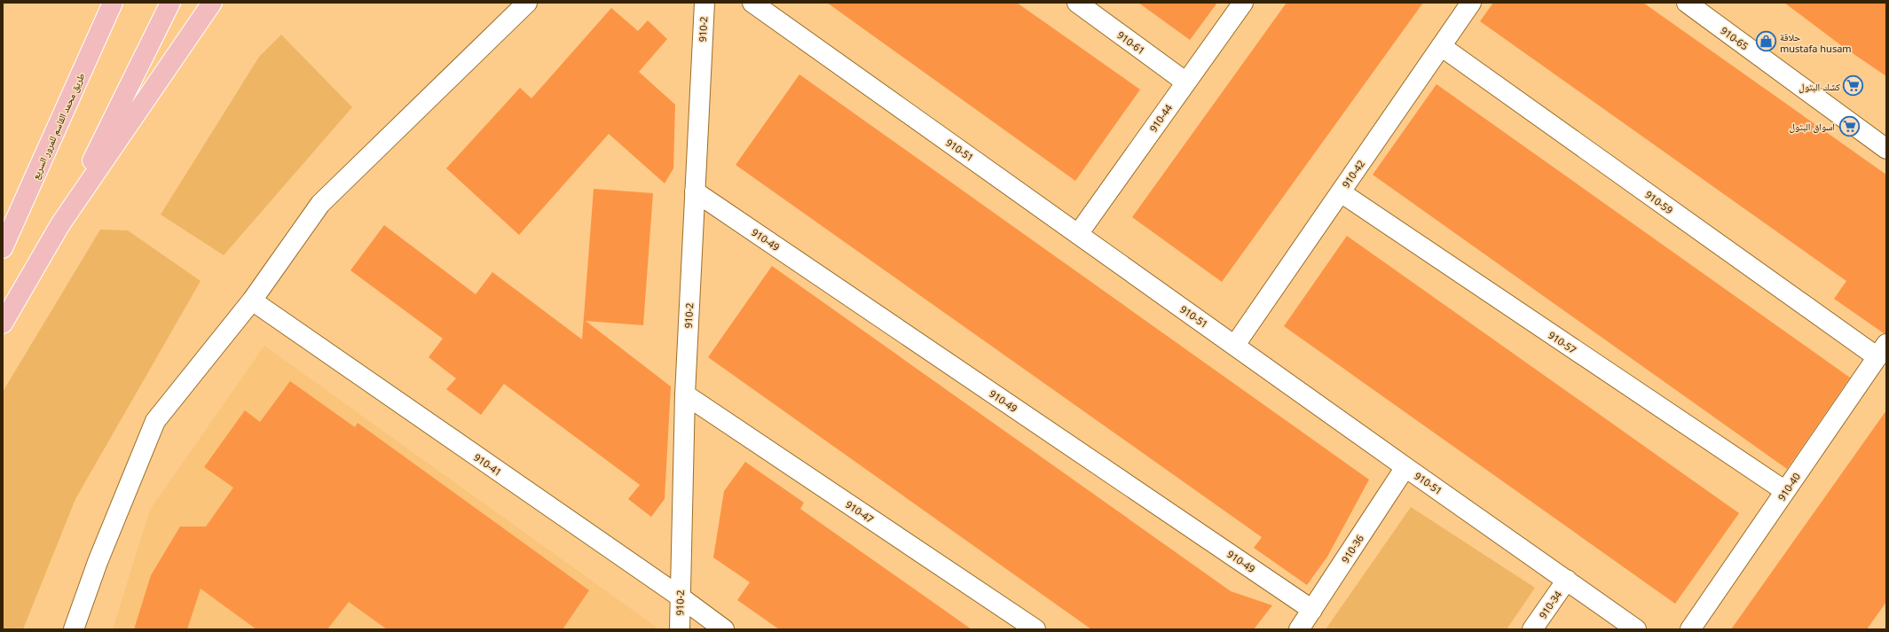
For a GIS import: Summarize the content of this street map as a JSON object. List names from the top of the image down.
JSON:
{
  "streets": {
    "highway": ["طريق محمد القاسم للمرور السريع"],
    "street": [
      "910-2",
      "910-65",
      "910-61",
      "910-44",
      "910-51",
      "910-42",
      "910-59",
      "910-49",
      "910-57",
      "910-41",
      "910-40",
      "910-47",
      "910-36",
      "910-34"
    ]
  },
  "crossings": [
    ["910-2", "910-49"],
    ["910-2", "910-41"],
    ["910-2", "910-47"],
    ["910-61", "910-44"],
    ["910-44", "910-51"],
    ["910-51", "910-42"],
    ["910-51", "910-36"],
    ["910-51", "910-34"],
    ["910-42", "910-59"],
    ["910-42", "910-57"],
    ["910-59", "910-40"],
    ["910-49", "910-36"],
    ["910-57", "910-40"]
  ],
  "places": {
    "shop": ["حلاقة mustafa husam"],
    "supermarket": ["كشك البتول", "اسواق البتول"]
  }
}
